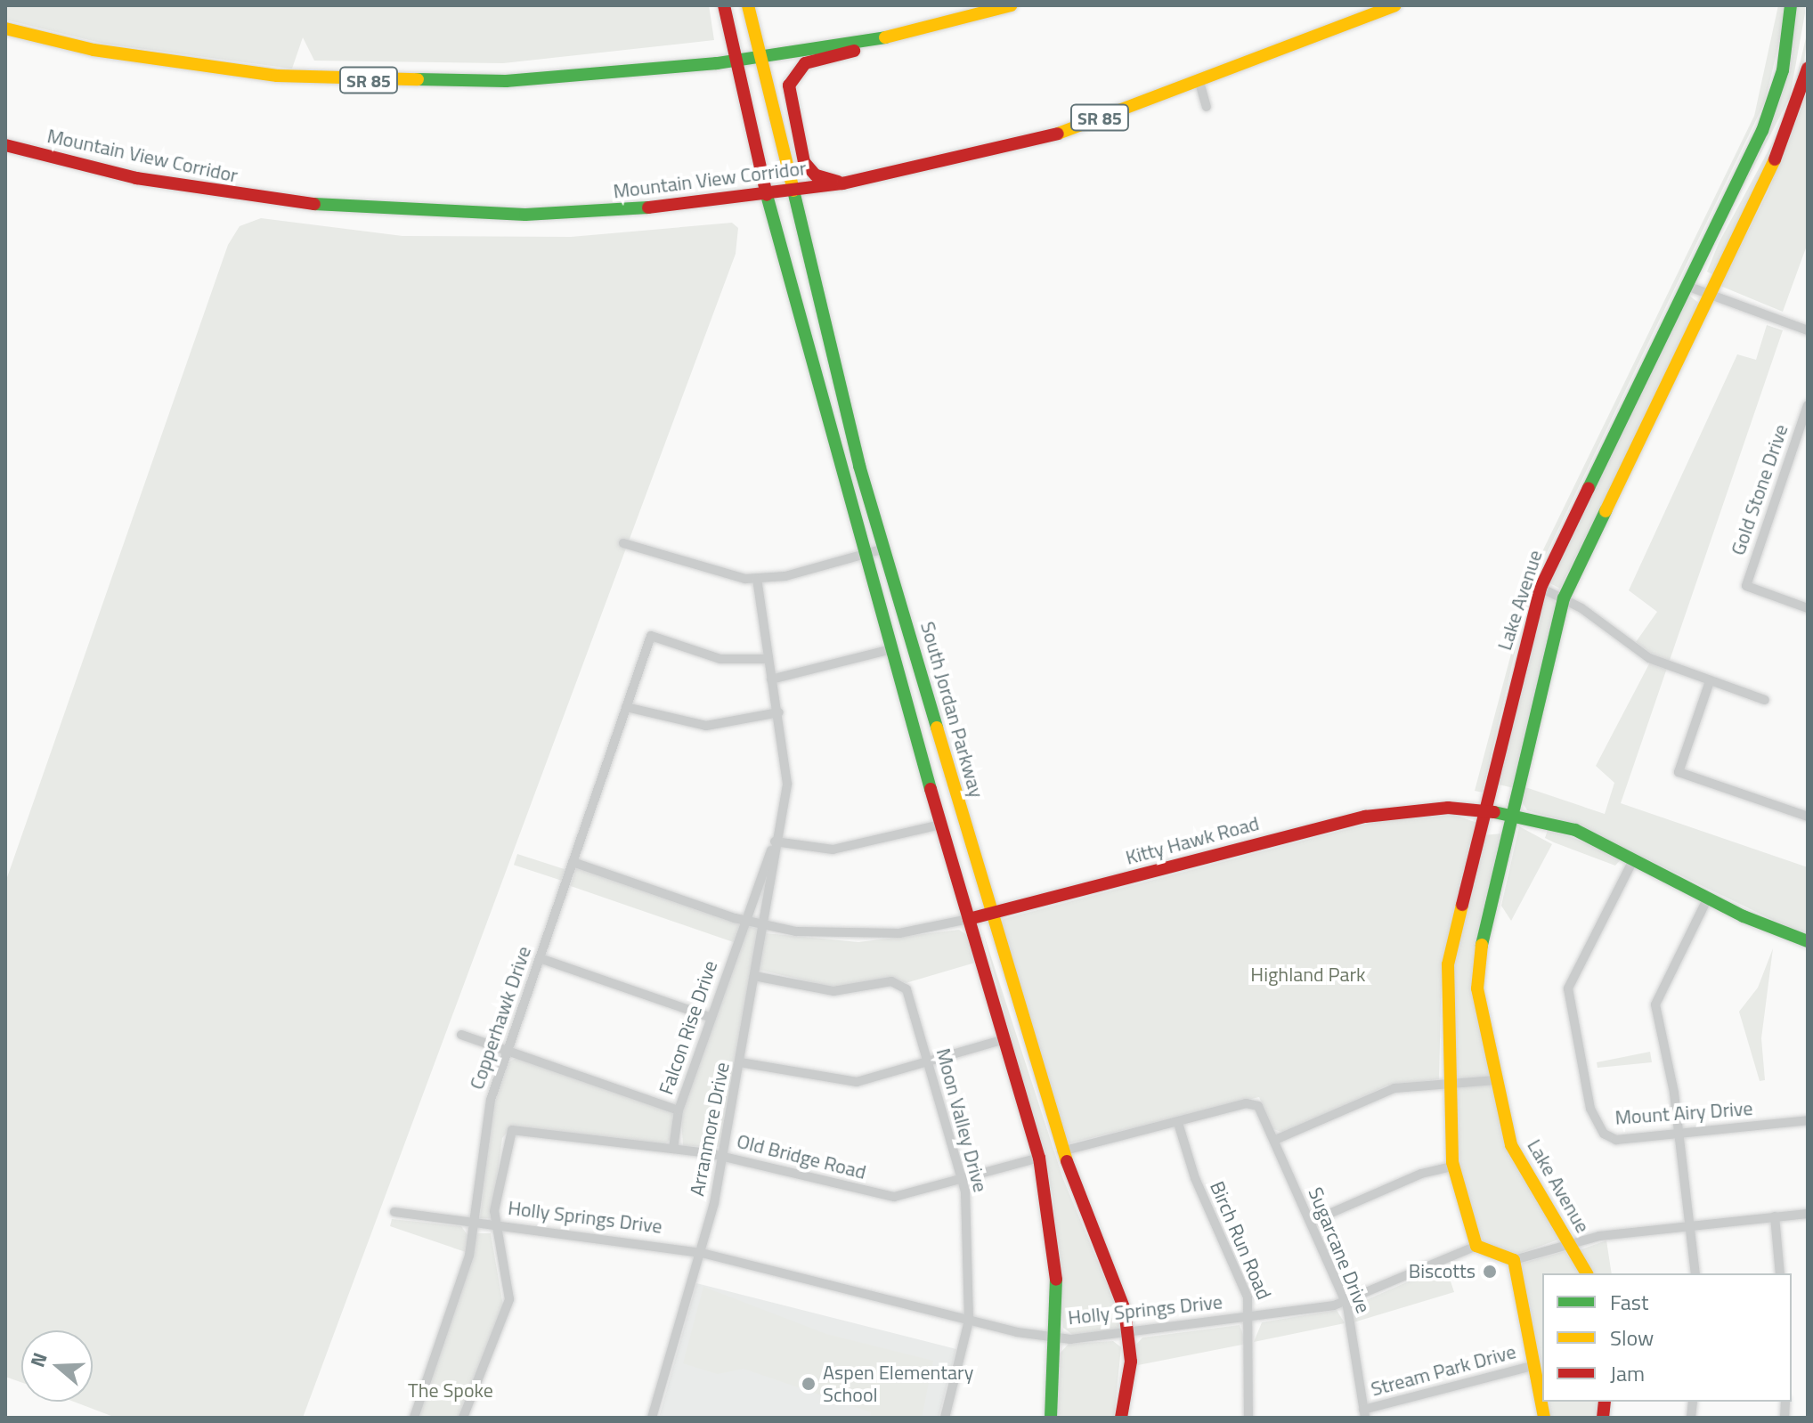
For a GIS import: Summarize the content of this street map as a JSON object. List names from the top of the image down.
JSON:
{
  "streets": {
    "main road": [
      "SR 85",
      "Mountain View Corridor",
      "Lake Avenue",
      "South Jordan Parkway",
      "Kitty Hawk Road"
    ],
    "street": [
      "Gold Stone Drive",
      "Copperhawk Drive",
      "Falcon Rise Drive",
      "Mount Airy Drive",
      "Moon Valley Drive",
      "Arranmore Drive",
      "Old Bridge Road",
      "Holly Springs Drive",
      "Birch Run Road",
      "Sugarcane Drive",
      "Stream Park Drive"
    ]
  },
  "crossings": [
    ["SR 85", "South Jordan Parkway"],
    ["Mountain View Corridor", "South Jordan Parkway"],
    ["Lake Avenue", "Kitty Hawk Road"],
    ["Lake Avenue", "Holly Springs Drive"],
    ["South Jordan Parkway", "Kitty Hawk Road"],
    ["South Jordan Parkway", "Holly Springs Drive"],
    ["Kitty Hawk Road", "Copperhawk Drive"],
    ["Kitty Hawk Road", "Falcon Rise Drive"],
    ["Kitty Hawk Road", "Mount Airy Drive"],
    ["Kitty Hawk Road", "Arranmore Drive"],
    ["Copperhawk Drive", "Arranmore Drive"],
    ["Copperhawk Drive", "Holly Springs Drive"],
    ["Falcon Rise Drive", "Arranmore Drive"],
    ["Falcon Rise Drive", "Old Bridge Road"],
    ["Moon Valley Drive", "Arranmore Drive"],
    ["Moon Valley Drive", "Old Bridge Road"],
    ["Moon Valley Drive", "Holly Springs Drive"],
    ["Arranmore Drive", "Old Bridge Road"],
    ["Arranmore Drive", "Holly Springs Drive"],
    ["Old Bridge Road", "Holly Springs Drive"],
    ["Holly Springs Drive", "Birch Run Road"],
    ["Holly Springs Drive", "Sugarcane Drive"],
    ["Birch Run Road", "Sugarcane Drive"],
    ["Sugarcane Drive", "Stream Park Drive"]
  ],
  "parks": ["Highland Park", "The Spoke"],
  "places": ["Biscotts", "Aspen Elementary School"],
  "legend": ["Fast", "Slow", "Jam"],
  "north": "left"
}
